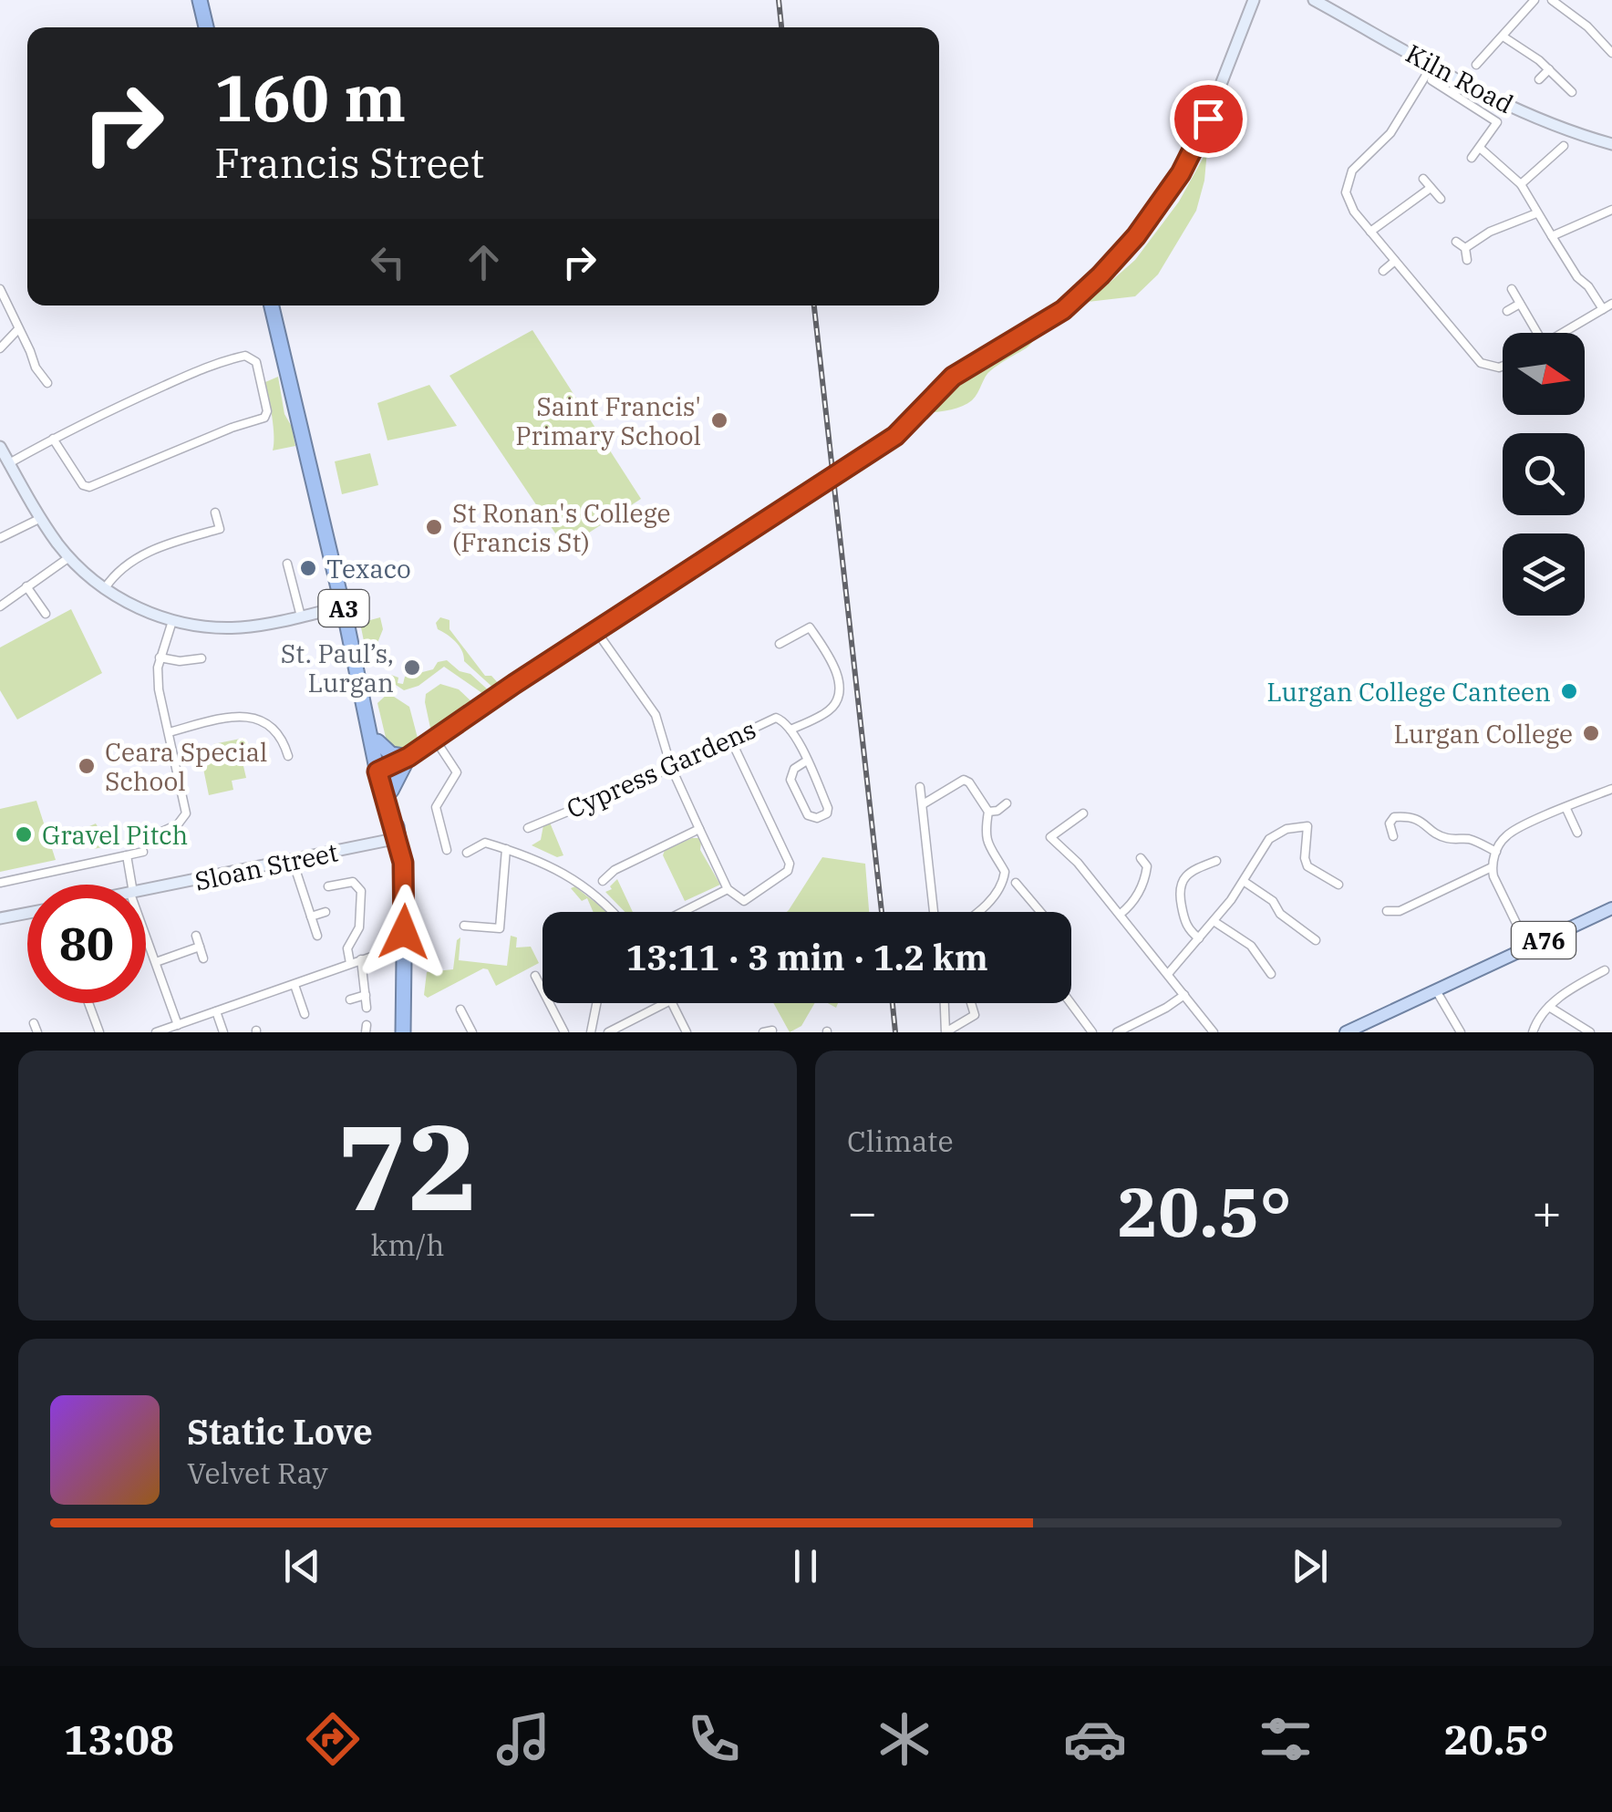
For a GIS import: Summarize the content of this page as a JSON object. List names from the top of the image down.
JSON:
{
  "streets": {
    "highway": ["A3"],
    "main road": ["Kiln Road", "Sloan Street", "A76"],
    "street": ["Cypress Gardens"]
  },
  "crossings": [
    ["A3", "Sloan Street"]
  ],
  "places": [
    "Saint Francis' Primary School",
    "St Ronan's College (Francis St)",
    "Texaco",
    "St. Paul’s, Lurgan",
    "Lurgan College Canteen",
    "Lurgan College",
    "Ceara Special School",
    "Gravel Pitch"
  ],
  "north": "right",
  "page": {
    "turn": ["160 m", "Francis Street"],
    "limit": "80",
    "trip": "13:11 · 3 min · 1.2 km",
    "tile": [
      ["72", "km/h"],
      "Climate"
    ],
    "heat": ["−", "20.5°", "+"],
    "song": ["Static Love", "Velvet Ray"],
    "tabs": ["13:08", "20.5°"]
  }
}
